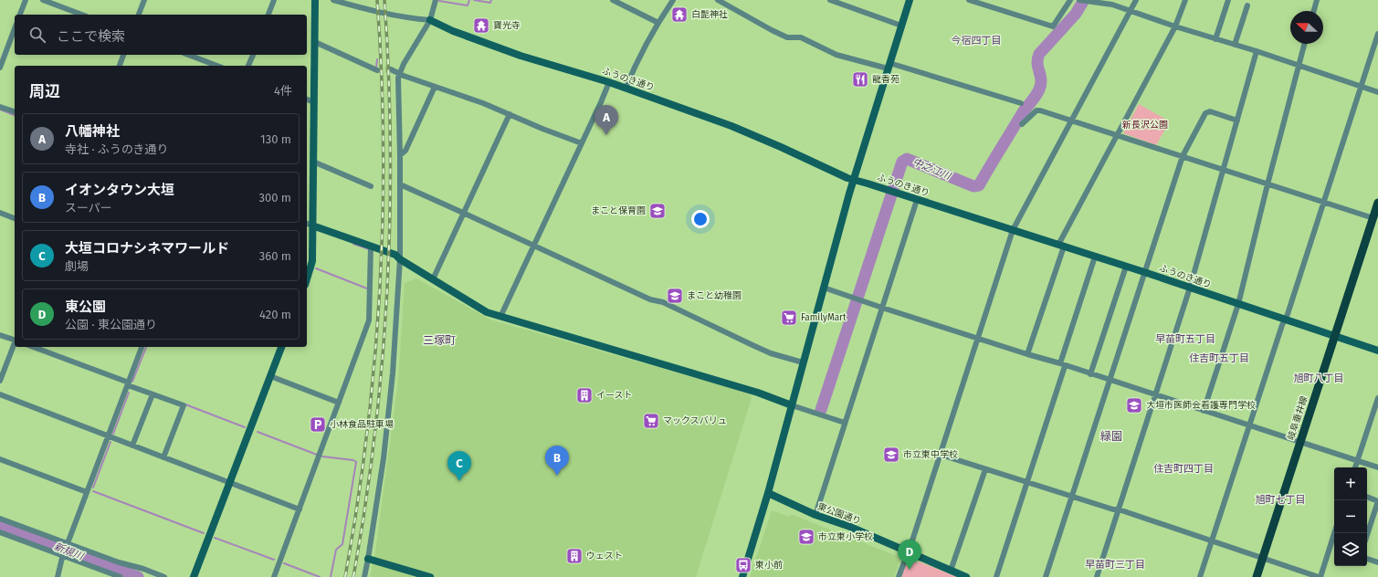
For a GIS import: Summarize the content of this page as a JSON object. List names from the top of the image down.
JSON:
{
  "streets": {
    "main road": ["岐阜垂井線"],
    "street": ["ふうのき通り", "東公園通り"]
  },
  "crossings": [
    ["ふうのき通り", "岐阜垂井線"]
  ],
  "districts": [
    "今宿四丁目",
    "早苗町五丁目",
    "三塚町",
    "住吉町五丁目",
    "旭町八丁目",
    "緑園",
    "住吉町四丁目",
    "旭町七丁目",
    "早苗町三丁目"
  ],
  "water": ["中之江川", "新規川"],
  "parks": ["新長沢公園"],
  "places": {
    "temple": ["白髭神社", "寶光寺"],
    "restaurant": ["龍香苑"],
    "school or university": [
      "まこと保育園",
      "まこと幼稚園",
      "大垣市医師会看護専門学校",
      "市立東中学校",
      "市立東小学校"
    ],
    "supermarket": ["FamilyMart", "マックスバリュ"],
    "building": ["イースト", "ウェスト"],
    "parking": ["小林食品駐車場"],
    "bus stop": ["東小前"]
  },
  "north": "left",
  "page": {
    "search": "ここで検索",
    "heading": ["周辺", "4件"],
    "pins": [
      "A",
      "B",
      "C",
      "D"
    ],
    "list": [
      {
        "mark": "A",
        "name": "八幡神社",
        "note": "寺社 · ふうのき通り",
        "value": "130 m"
      },
      {
        "mark": "B",
        "name": "イオンタウン大垣",
        "note": "スーパー",
        "value": "300 m"
      },
      {
        "mark": "C",
        "name": "大垣コロナシネマワールド",
        "note": "劇場",
        "value": "360 m"
      },
      {
        "mark": "D",
        "name": "東公園",
        "note": "公園 · 東公園通り",
        "value": "420 m"
      }
    ],
    "map_buttons": ["+", "−"]
  }
}
